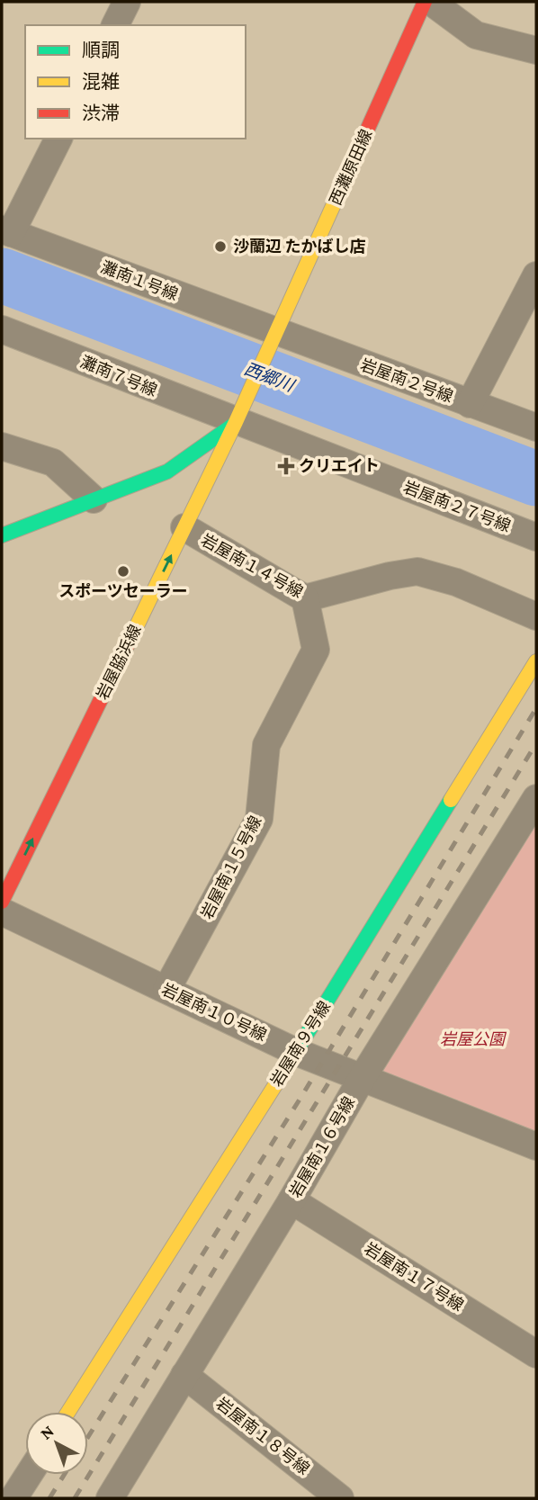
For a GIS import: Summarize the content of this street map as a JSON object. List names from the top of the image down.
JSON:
{
  "streets": {
    "street": [
      "西灘原田線",
      "灘南１号線",
      "灘南７号線",
      "岩屋南２号線",
      "岩屋南２７号線",
      "岩屋南１４号線",
      "岩屋脇浜線",
      "岩屋南１５号線",
      "岩屋南１０号線",
      "岩屋南９号線",
      "岩屋南１６号線",
      "岩屋南１７号線",
      "岩屋南１８号線"
    ]
  },
  "crossings": [
    ["西灘原田線", "灘南１号線"],
    ["西灘原田線", "灘南７号線"],
    ["西灘原田線", "岩屋南２号線"],
    ["西灘原田線", "岩屋南２７号線"],
    ["西灘原田線", "岩屋脇浜線"],
    ["灘南１号線", "岩屋南２号線"],
    ["灘南７号線", "岩屋南２７号線"],
    ["灘南７号線", "岩屋脇浜線"],
    ["岩屋南２７号線", "岩屋脇浜線"],
    ["岩屋南１４号線", "岩屋脇浜線"],
    ["岩屋南１４号線", "岩屋南１５号線"],
    ["岩屋南１５号線", "岩屋南１０号線"],
    ["岩屋南１０号線", "岩屋南９号線"],
    ["岩屋南１０号線", "岩屋南１６号線"],
    ["岩屋南１６号線", "岩屋南１７号線"],
    ["岩屋南１６号線", "岩屋南１８号線"]
  ],
  "one_way": ["岩屋脇浜線"],
  "water": ["西郷川"],
  "parks": ["岩屋公園"],
  "places": {
    "other": ["沙蘭辺 たかばし店", "スポーツセーラー"],
    "health": ["クリエイト"]
  },
  "legend": ["順調", "混雑", "渋滞"],
  "north": "top left"
}
